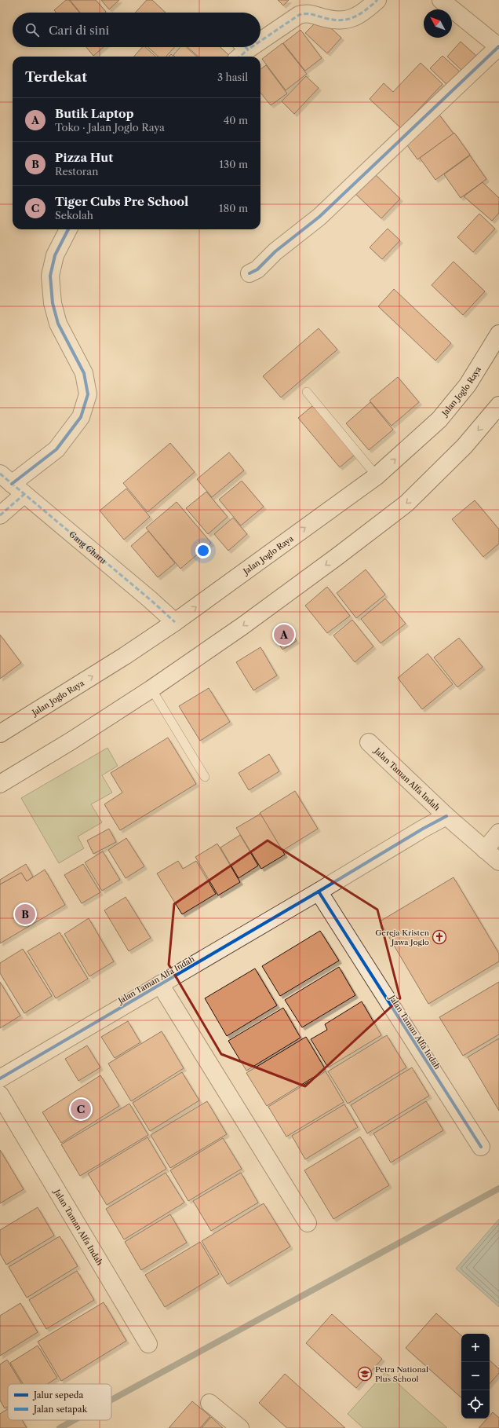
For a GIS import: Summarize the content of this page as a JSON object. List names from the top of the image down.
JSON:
{
  "streets": {
    "street": ["Jalan Joglo Raya", "Gang Gharu", "Jalan Taman Alfa Indah"]
  },
  "crossings": [
    ["Jalan Joglo Raya", "Gang Gharu"]
  ],
  "places": {
    "church": ["Gereja Kristen Jawa Joglo"],
    "school or university": ["Petra National Plus School"]
  },
  "legend": ["Jalur sepeda", "Jalan setapak"],
  "north": "top left",
  "page": {
    "search": "Cari di sini",
    "heading": ["Terdekat", "3 hasil"],
    "list": [
      {
        "mark": "A",
        "name": "Butik Laptop",
        "note": "Toko · Jalan Joglo Raya",
        "value": "40 m"
      },
      {
        "mark": "B",
        "name": "Pizza Hut",
        "note": "Restoran",
        "value": "130 m"
      },
      {
        "mark": "C",
        "name": "Tiger Cubs Pre School",
        "note": "Sekolah",
        "value": "180 m"
      }
    ],
    "pins": ["A", "B", "C"],
    "map_buttons": ["+", "−"]
  }
}
